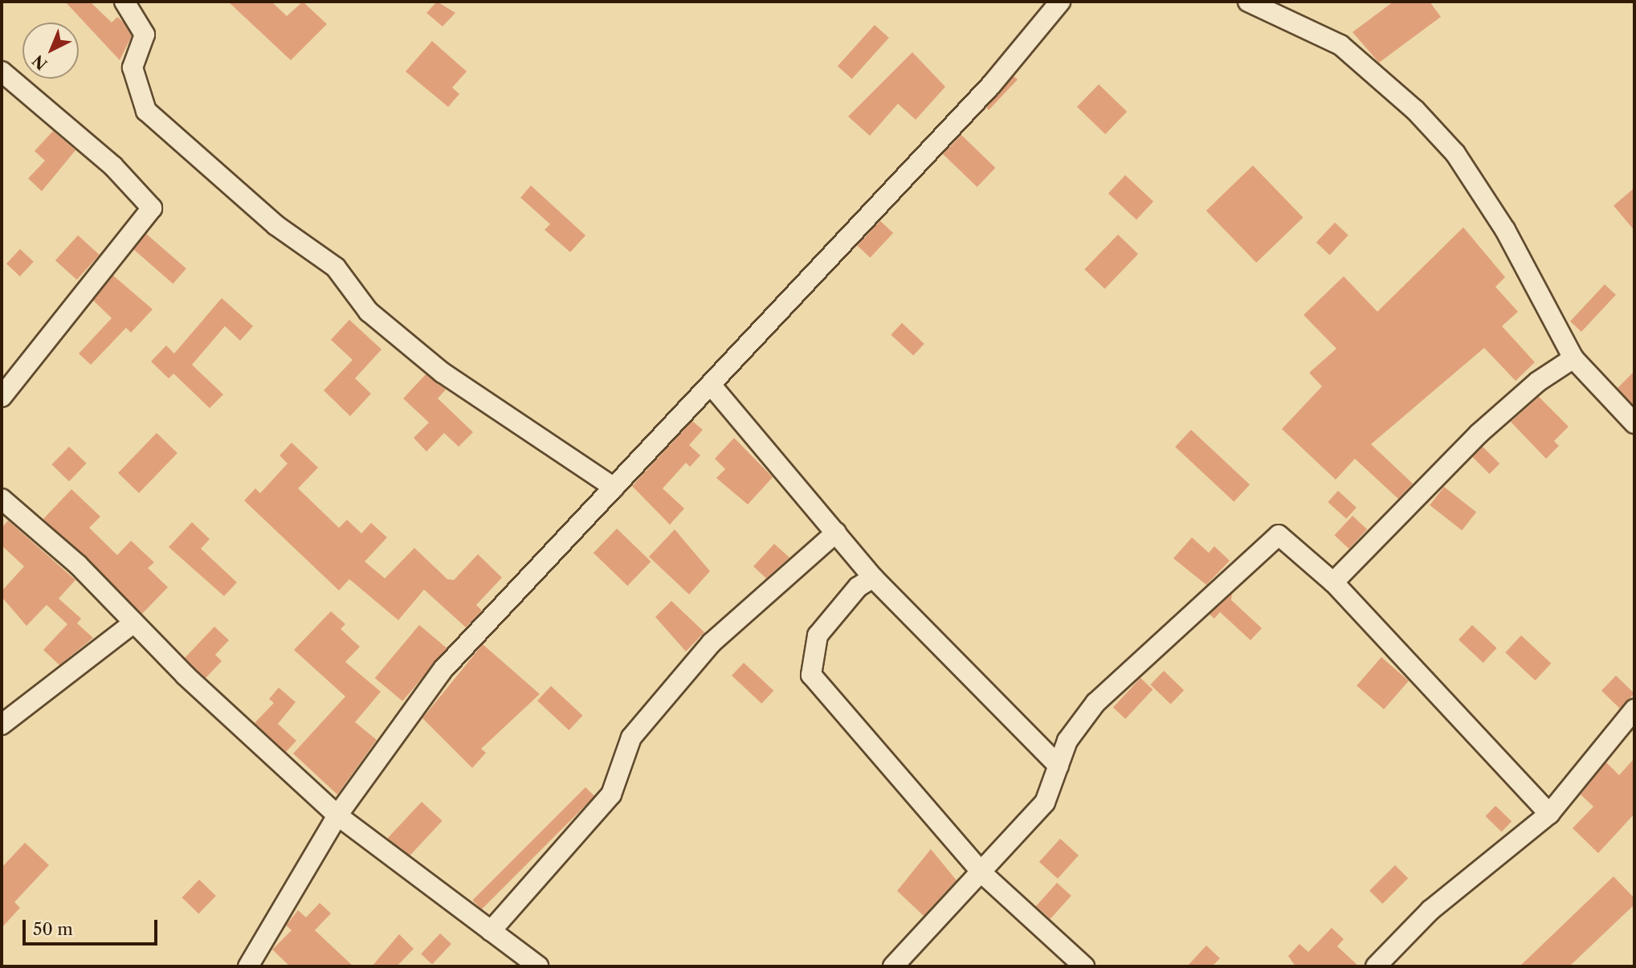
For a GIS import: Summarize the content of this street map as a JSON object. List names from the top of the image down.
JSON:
{
  "scale_bar": "50 m",
  "north": "bottom left"
}
